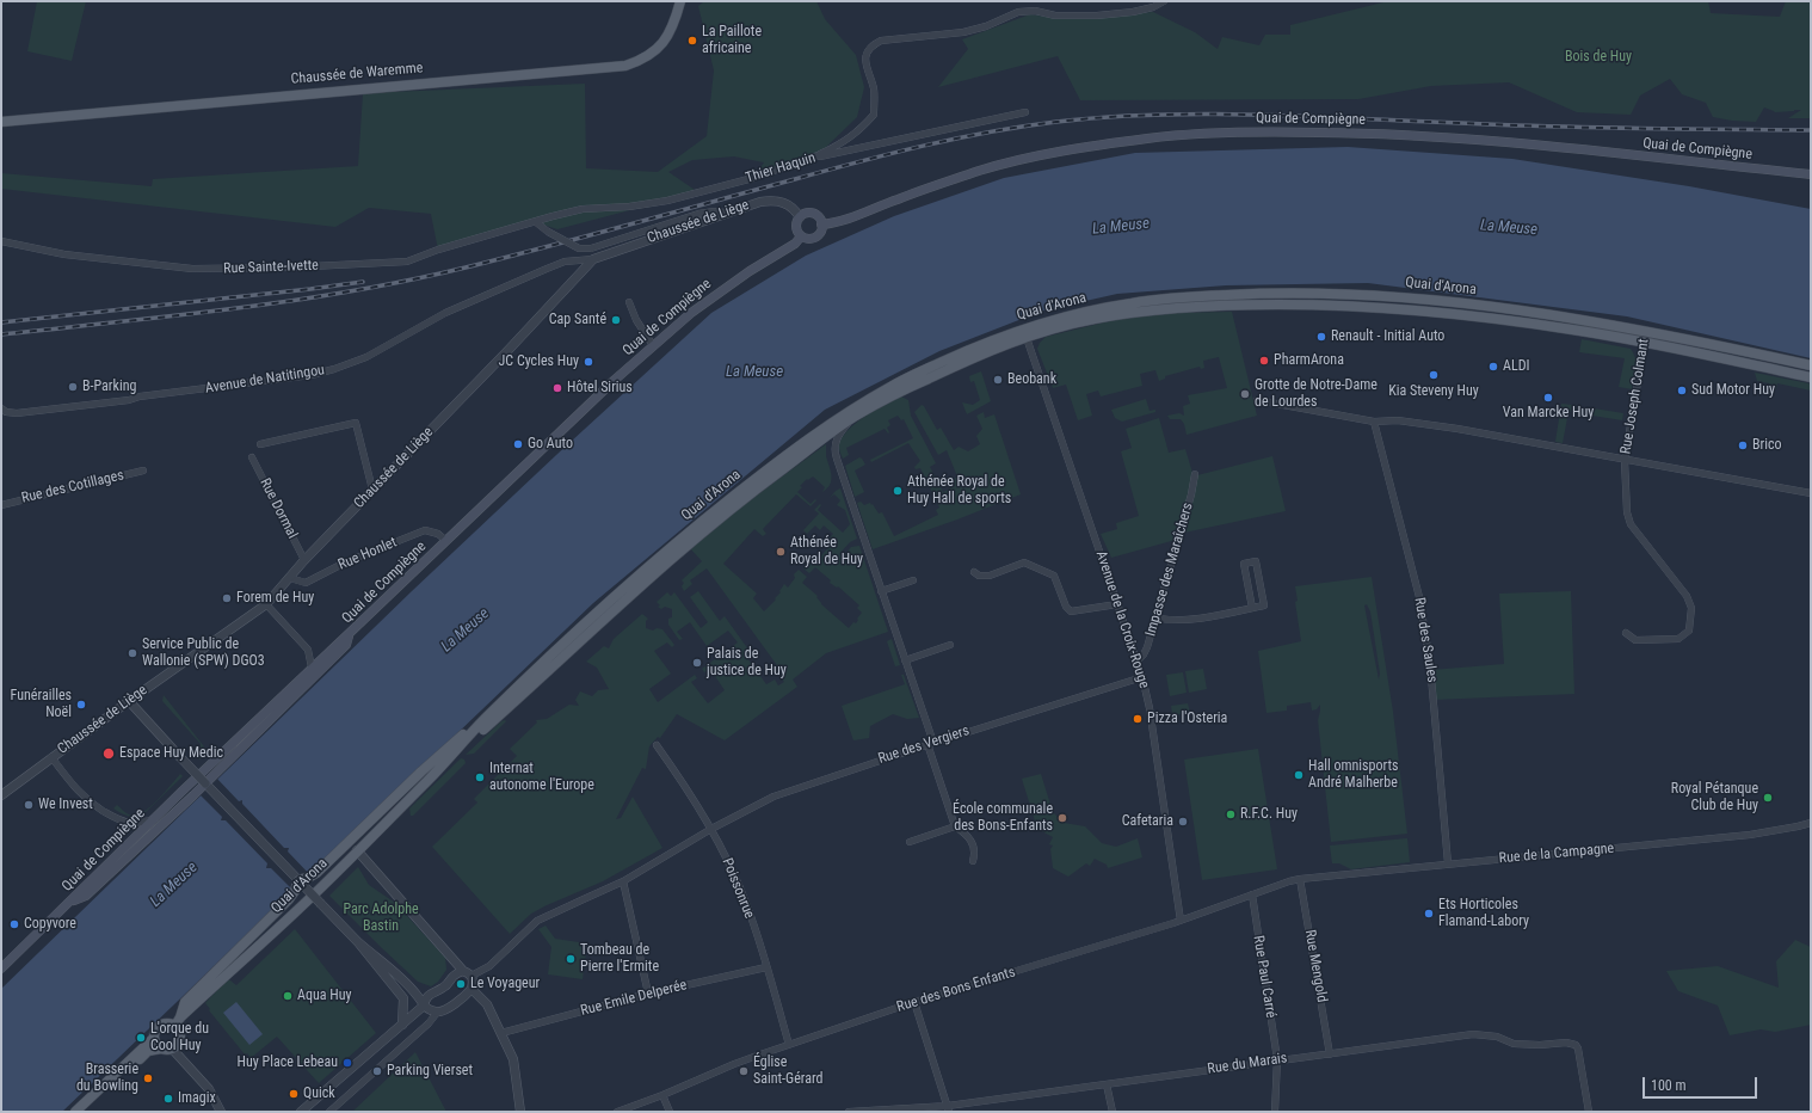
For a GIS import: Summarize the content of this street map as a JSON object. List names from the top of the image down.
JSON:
{
  "streets": {
    "main road": ["Chaussée de Waremme", "Quai de Compiègne", "Quai d'Arona"],
    "street": [
      "Thier Haquin",
      "Chaussée de Liège",
      "Rue Sainte-Ivette",
      "Avenue de Natitingou",
      "Rue Joseph Colmant",
      "Rue des Cotillages",
      "Rue Dormal",
      "Rue Honlet",
      "Impasse des Maraîchers",
      "Avenue de la Croix-Rouge",
      "Rue des Saules",
      "Rue des Vergiers",
      "Rue de la Campagne",
      "Poissonrue",
      "Rue Mengold",
      "Rue Paul Carré",
      "Rue des Bons Enfants",
      "Rue Emile Delperée",
      "Rue du Marais"
    ]
  },
  "crossings": [
    ["Quai de Compiègne", "Chaussée de Liège"],
    ["Quai de Compiègne", "Rue Honlet"],
    ["Thier Haquin", "Rue Sainte-Ivette"],
    ["Chaussée de Liège", "Avenue de Natitingou"],
    ["Chaussée de Liège", "Rue Dormal"],
    ["Chaussée de Liège", "Rue Honlet"],
    ["Quai d'Arona", "Rue Joseph Colmant"],
    ["Quai d'Arona", "Avenue de la Croix-Rouge"],
    ["Impasse des Maraîchers", "Avenue de la Croix-Rouge"],
    ["Avenue de la Croix-Rouge", "Rue des Vergiers"],
    ["Avenue de la Croix-Rouge", "Rue des Bons Enfants"],
    ["Rue des Saules", "Rue de la Campagne"],
    ["Rue des Vergiers", "Poissonrue"],
    ["Rue de la Campagne", "Rue Mengold"],
    ["Rue de la Campagne", "Rue des Bons Enfants"],
    ["Poissonrue", "Rue des Bons Enfants"],
    ["Poissonrue", "Rue Emile Delperée"],
    ["Rue Mengold", "Rue des Bons Enfants"],
    ["Rue Mengold", "Rue du Marais"],
    ["Rue Paul Carré", "Rue des Bons Enfants"],
    ["Rue Paul Carré", "Rue du Marais"]
  ],
  "water": ["La Meuse"],
  "parks": ["Bois de Huy", "Parc Adolphe Bastin"],
  "places": [
    "La Paillote africaine",
    "Cap Santé",
    "Renault - Initial Auto",
    "PharmArona",
    "JC Cycles Huy",
    "ALDI",
    "Kia Steveny Huy",
    "Beobank",
    "B-Parking",
    "Hôtel Sirius",
    "Sud Motor Huy",
    "Grotte de Notre-Dame de Lourdes",
    "Van Marcke Huy",
    "Go Auto",
    "Brico",
    "Athénée Royal de Huy Hall de sports",
    "Athénée Royal de Huy",
    "Forem de Huy",
    "Service Public de Wallonie (SPW) DGO3",
    "Palais de justice de Huy",
    "Funérailles Noël",
    "Pizza l'Osteria",
    "Espace Huy Medic",
    "Hall omnisports André Malherbe",
    "Internat autonome l'Europe",
    "Royal Pétanque Club de Huy",
    "We Invest",
    "R.F.C. Huy",
    "École communale des Bons-Enfants",
    "Cafetaria",
    "Ets Horticoles Flamand-Labory",
    "Copyvore",
    "Tombeau de Pierre l'Ermite",
    "Le Voyageur",
    "Aqua Huy",
    "L'orque du Cool Huy",
    "Huy Place Lebeau",
    "Parking Vierset",
    "Église Saint-Gérard",
    "Brasserie du Bowling",
    "Quick",
    "Imagix"
  ],
  "scale_bar": "100 m"
}
